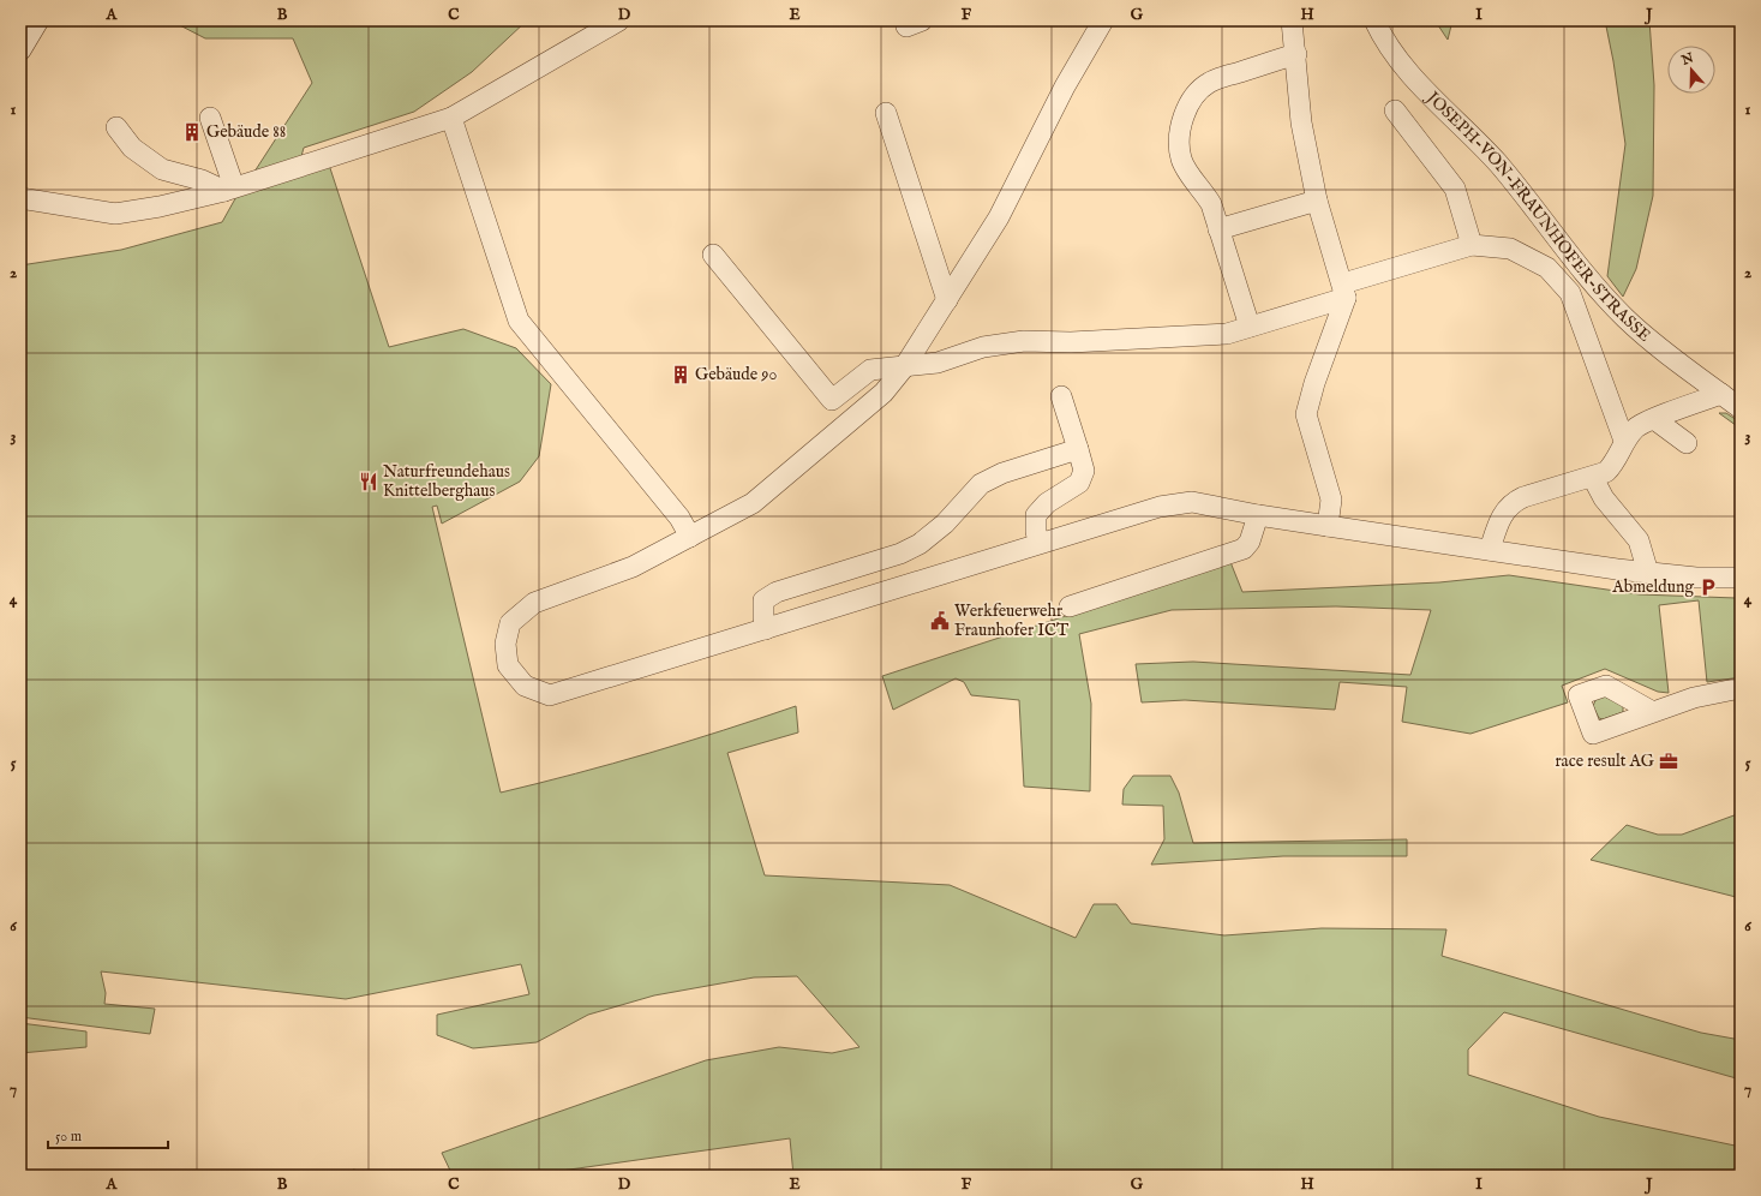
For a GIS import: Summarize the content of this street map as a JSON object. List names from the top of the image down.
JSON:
{
  "streets": {
    "street": ["JOSEPH-VON-FRAUNHOFER-STRASSE"]
  },
  "places": {
    "building": ["Gebäude 88", "Gebäude 90"],
    "restaurant": ["Naturfreundehaus Knittelberghaus"],
    "parking": ["Abmeldung"],
    "public building": ["Werkfeuerwehr Fraunhofer ICT"],
    "office": ["race result AG"]
  },
  "scale_bar": "50 m",
  "north": "top",
  "grid": {
    "columns": [
      "A",
      "B",
      "C",
      "D",
      "E",
      "F",
      "G",
      "H",
      "I",
      "J"
    ],
    "rows": [
      "1",
      "2",
      "3",
      "4",
      "5",
      "6",
      "7"
    ]
  }
}
